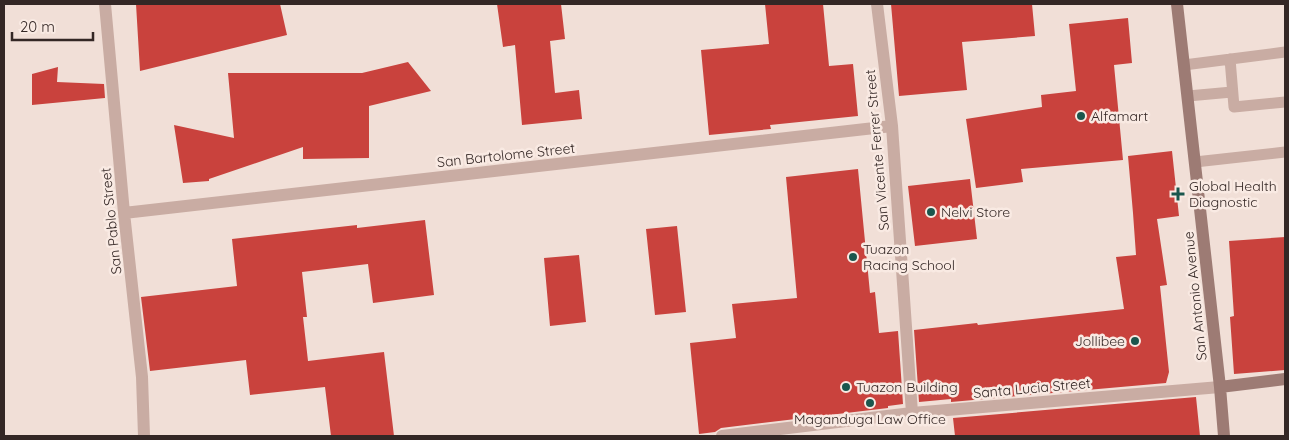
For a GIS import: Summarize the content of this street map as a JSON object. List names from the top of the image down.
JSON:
{
  "streets": {
    "main road": ["San Antonio Avenue", "Santa Lucia Street"],
    "street": ["San Vicente Ferrer Street", "San Bartolome Street", "San Pablo Street"]
  },
  "crossings": [
    ["San Vicente Ferrer Street", "San Bartolome Street"],
    ["San Vicente Ferrer Street", "Santa Lucia Street"],
    ["San Bartolome Street", "San Pablo Street"],
    ["San Antonio Avenue", "Santa Lucia Street"]
  ],
  "places": {
    "other": [
      "Alfamart",
      "Nelvi Store",
      "Tuazon Racing School",
      "Jollibee",
      "Tuazon Building",
      "Maganduga Law Office"
    ],
    "health": ["Global Health Diagnostic"]
  },
  "scale_bar": "20 m"
}
